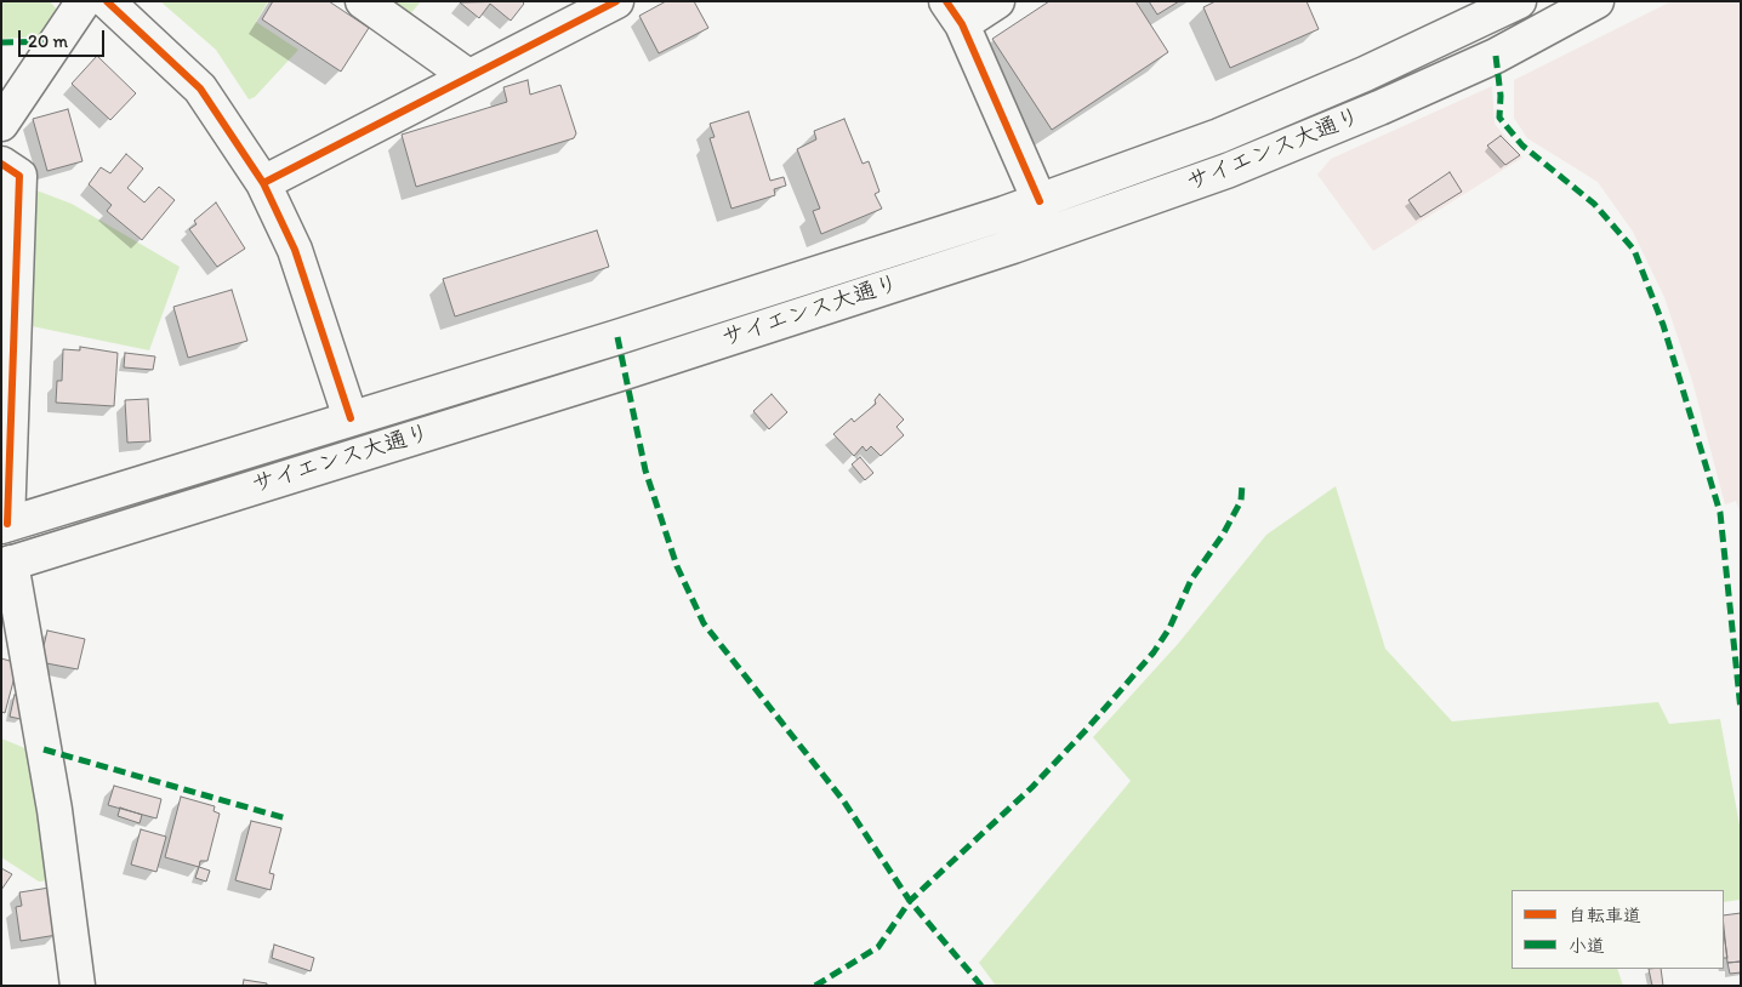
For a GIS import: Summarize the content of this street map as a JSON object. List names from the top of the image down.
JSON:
{
  "streets": {
    "main road": ["サイエンス大通り"]
  },
  "legend": ["自転車道", "小道"],
  "scale_bar": "20 m"
}
